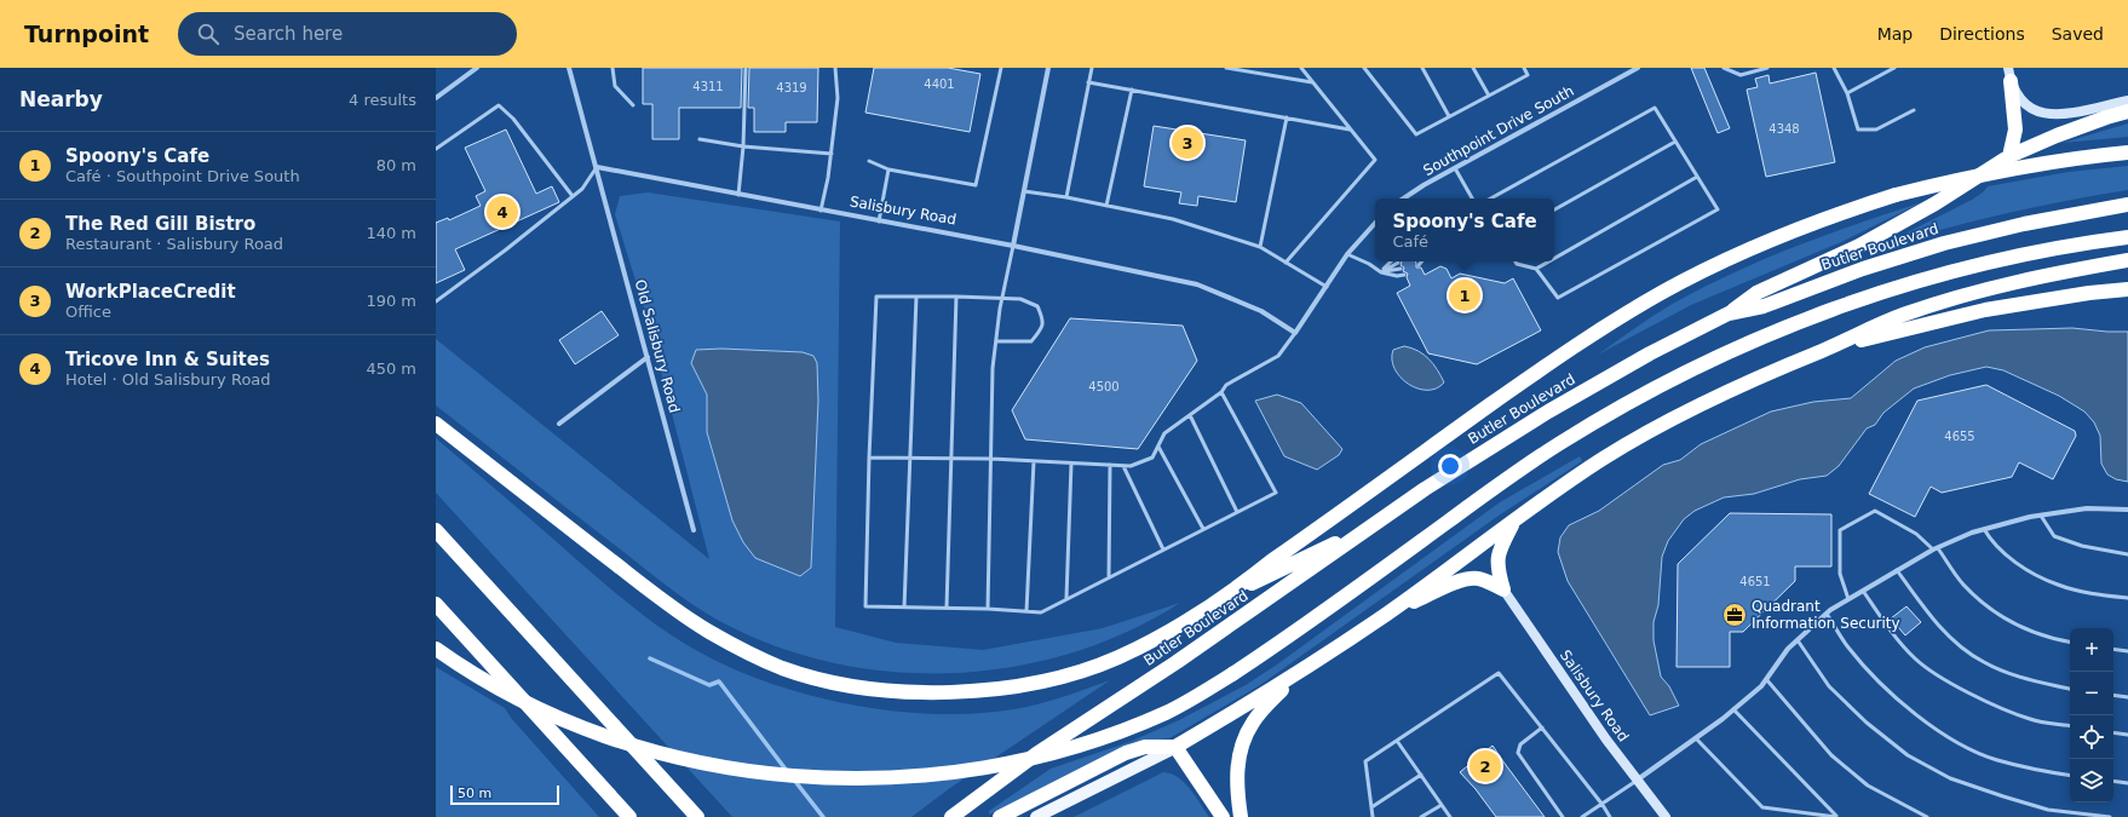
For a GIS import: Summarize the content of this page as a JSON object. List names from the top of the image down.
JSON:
{
  "streets": {
    "highway": ["Butler Boulevard"],
    "street": ["Southpoint Drive South", "Salisbury Road", "Old Salisbury Road"]
  },
  "crossings": [
    ["Salisbury Road", "Old Salisbury Road"]
  ],
  "places": {
    "office": ["Quadrant Information Security"]
  },
  "house_numbers": [
    "4401",
    "4311",
    "4319",
    "4348",
    "4500",
    "4655",
    "4651"
  ],
  "scale_bar": "50 m",
  "page": {
    "header": "Turnpoint",
    "search": "Search here",
    "nav": ["Map", "Directions", "Saved"],
    "heading": ["Nearby", "4 results"],
    "pins": [
      "3",
      "4",
      "1",
      "2"
    ],
    "list": [
      {
        "mark": "1",
        "name": "Spoony's Cafe",
        "note": "Café · Southpoint Drive South",
        "value": "80 m"
      },
      {
        "mark": "2",
        "name": "The Red Gill Bistro",
        "note": "Restaurant · Salisbury Road",
        "value": "140 m"
      },
      {
        "mark": "3",
        "name": "WorkPlaceCredit",
        "note": "Office",
        "value": "190 m"
      },
      {
        "mark": "4",
        "name": "Tricove Inn & Suites",
        "note": "Hotel · Old Salisbury Road",
        "value": "450 m"
      }
    ],
    "popup": ["Spoony's Cafe", "Café"],
    "map_buttons": ["+", "−"],
    "scale": "50 m"
  }
}
